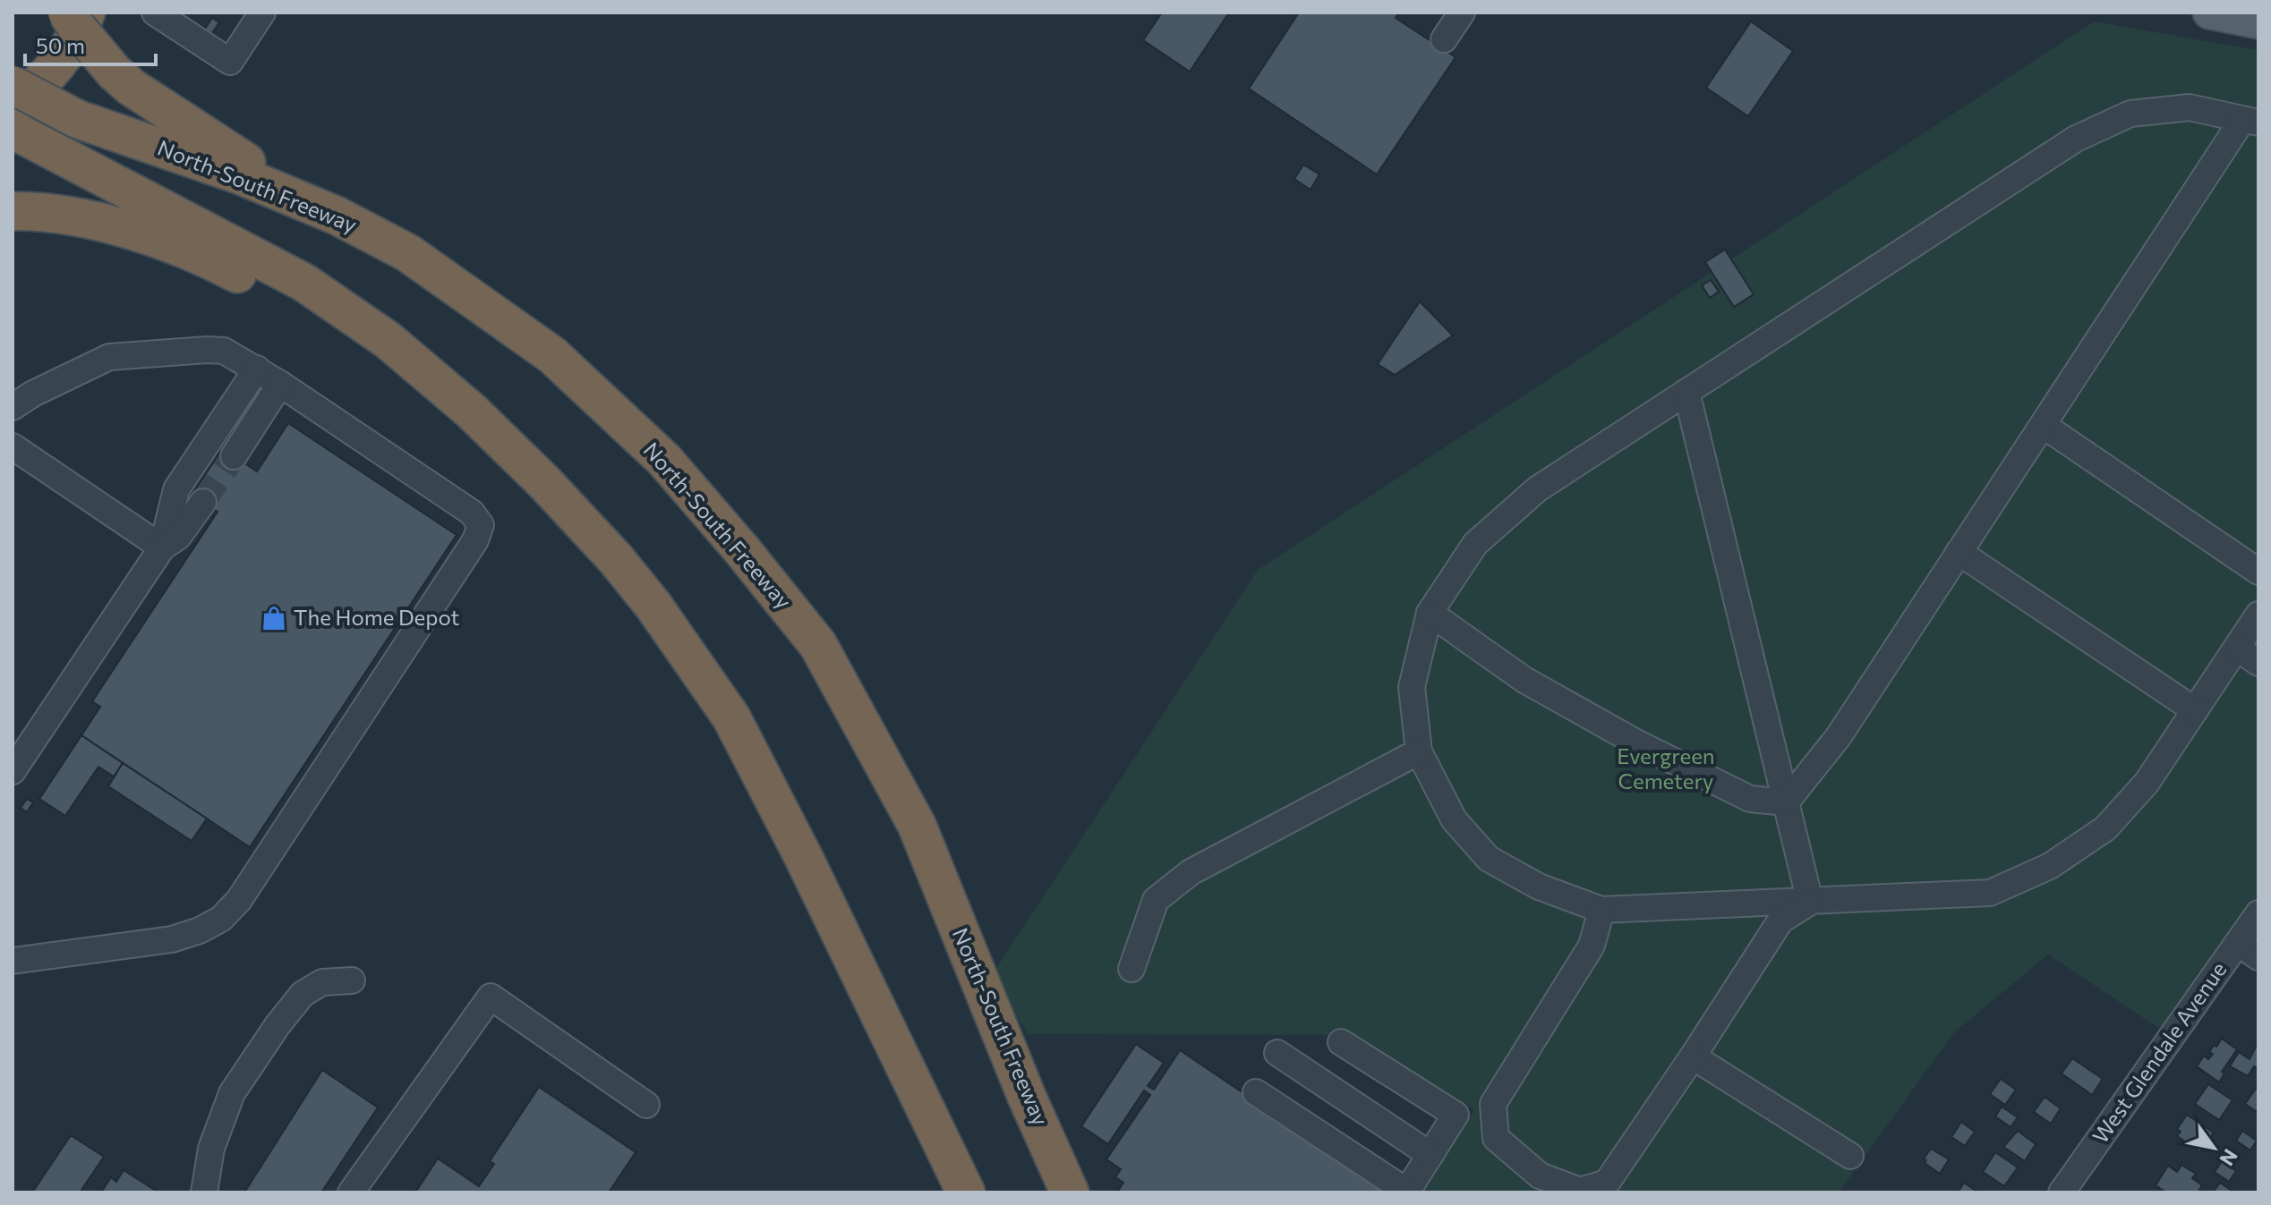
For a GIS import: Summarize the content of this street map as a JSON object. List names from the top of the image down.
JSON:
{
  "streets": {
    "highway": ["North-South Freeway"],
    "street": ["West Glendale Avenue"]
  },
  "parks": ["Evergreen Cemetery"],
  "places": {
    "shop": ["The Home Depot"]
  },
  "scale_bar": "50 m",
  "north": "bottom right"
}
